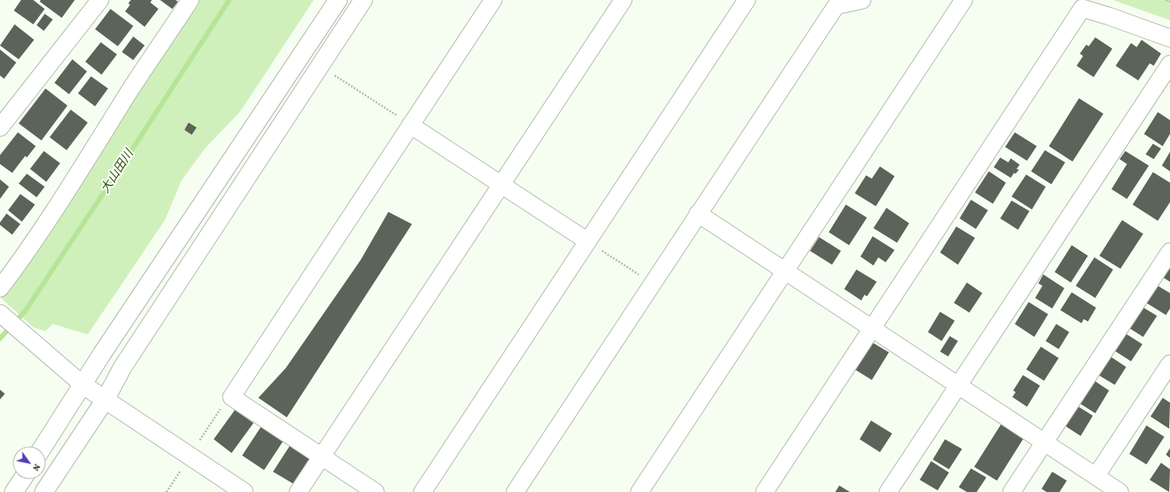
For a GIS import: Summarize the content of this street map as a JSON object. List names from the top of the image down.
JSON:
{
  "water": ["大山田川"],
  "north": "bottom right"
}
